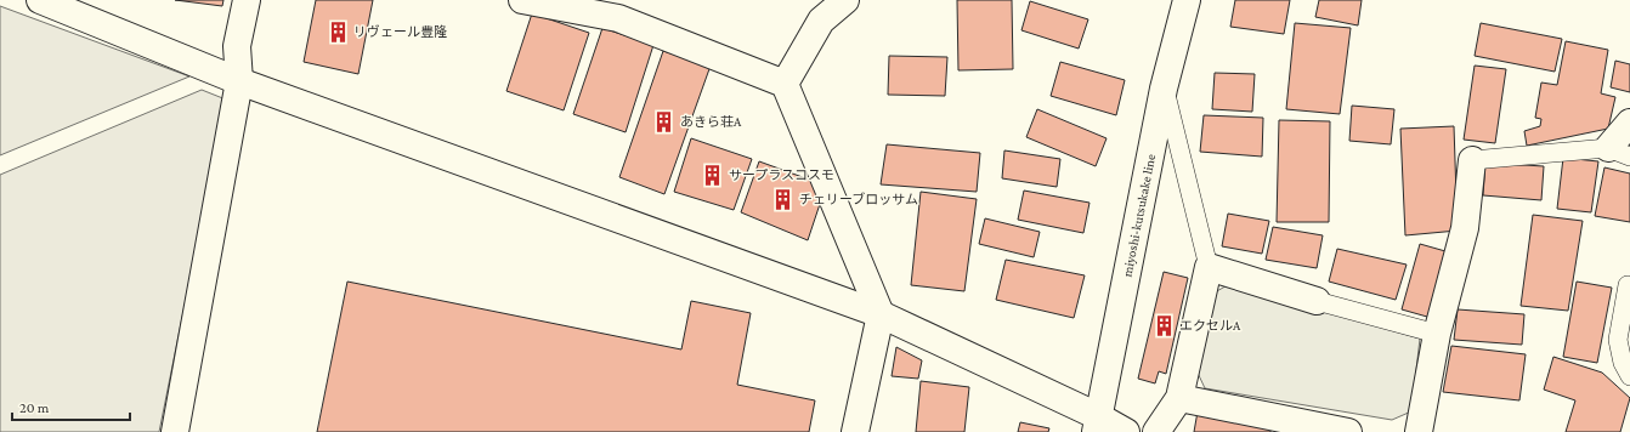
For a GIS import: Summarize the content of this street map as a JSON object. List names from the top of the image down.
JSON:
{
  "streets": {
    "street": ["miyoshi-kutsukake line"]
  },
  "places": {
    "building": [
      "リヴェール豊隆",
      "あきら荘A",
      "サープラスコスモ",
      "チェリーブロッサム",
      "エクセルA"
    ]
  },
  "scale_bar": "20 m"
}
